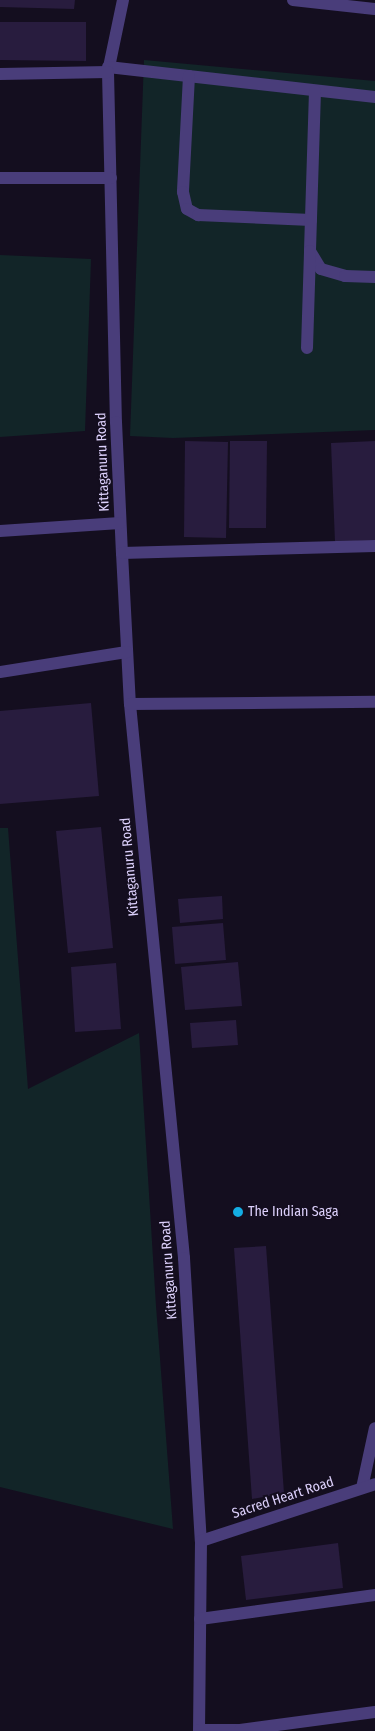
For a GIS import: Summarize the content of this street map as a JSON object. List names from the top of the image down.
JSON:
{
  "streets": {
    "street": ["Kittaganuru Road", "Sacred Heart Road"]
  },
  "crossings": [
    ["Kittaganuru Road", "Sacred Heart Road"]
  ],
  "places": ["The Indian Saga"]
}
